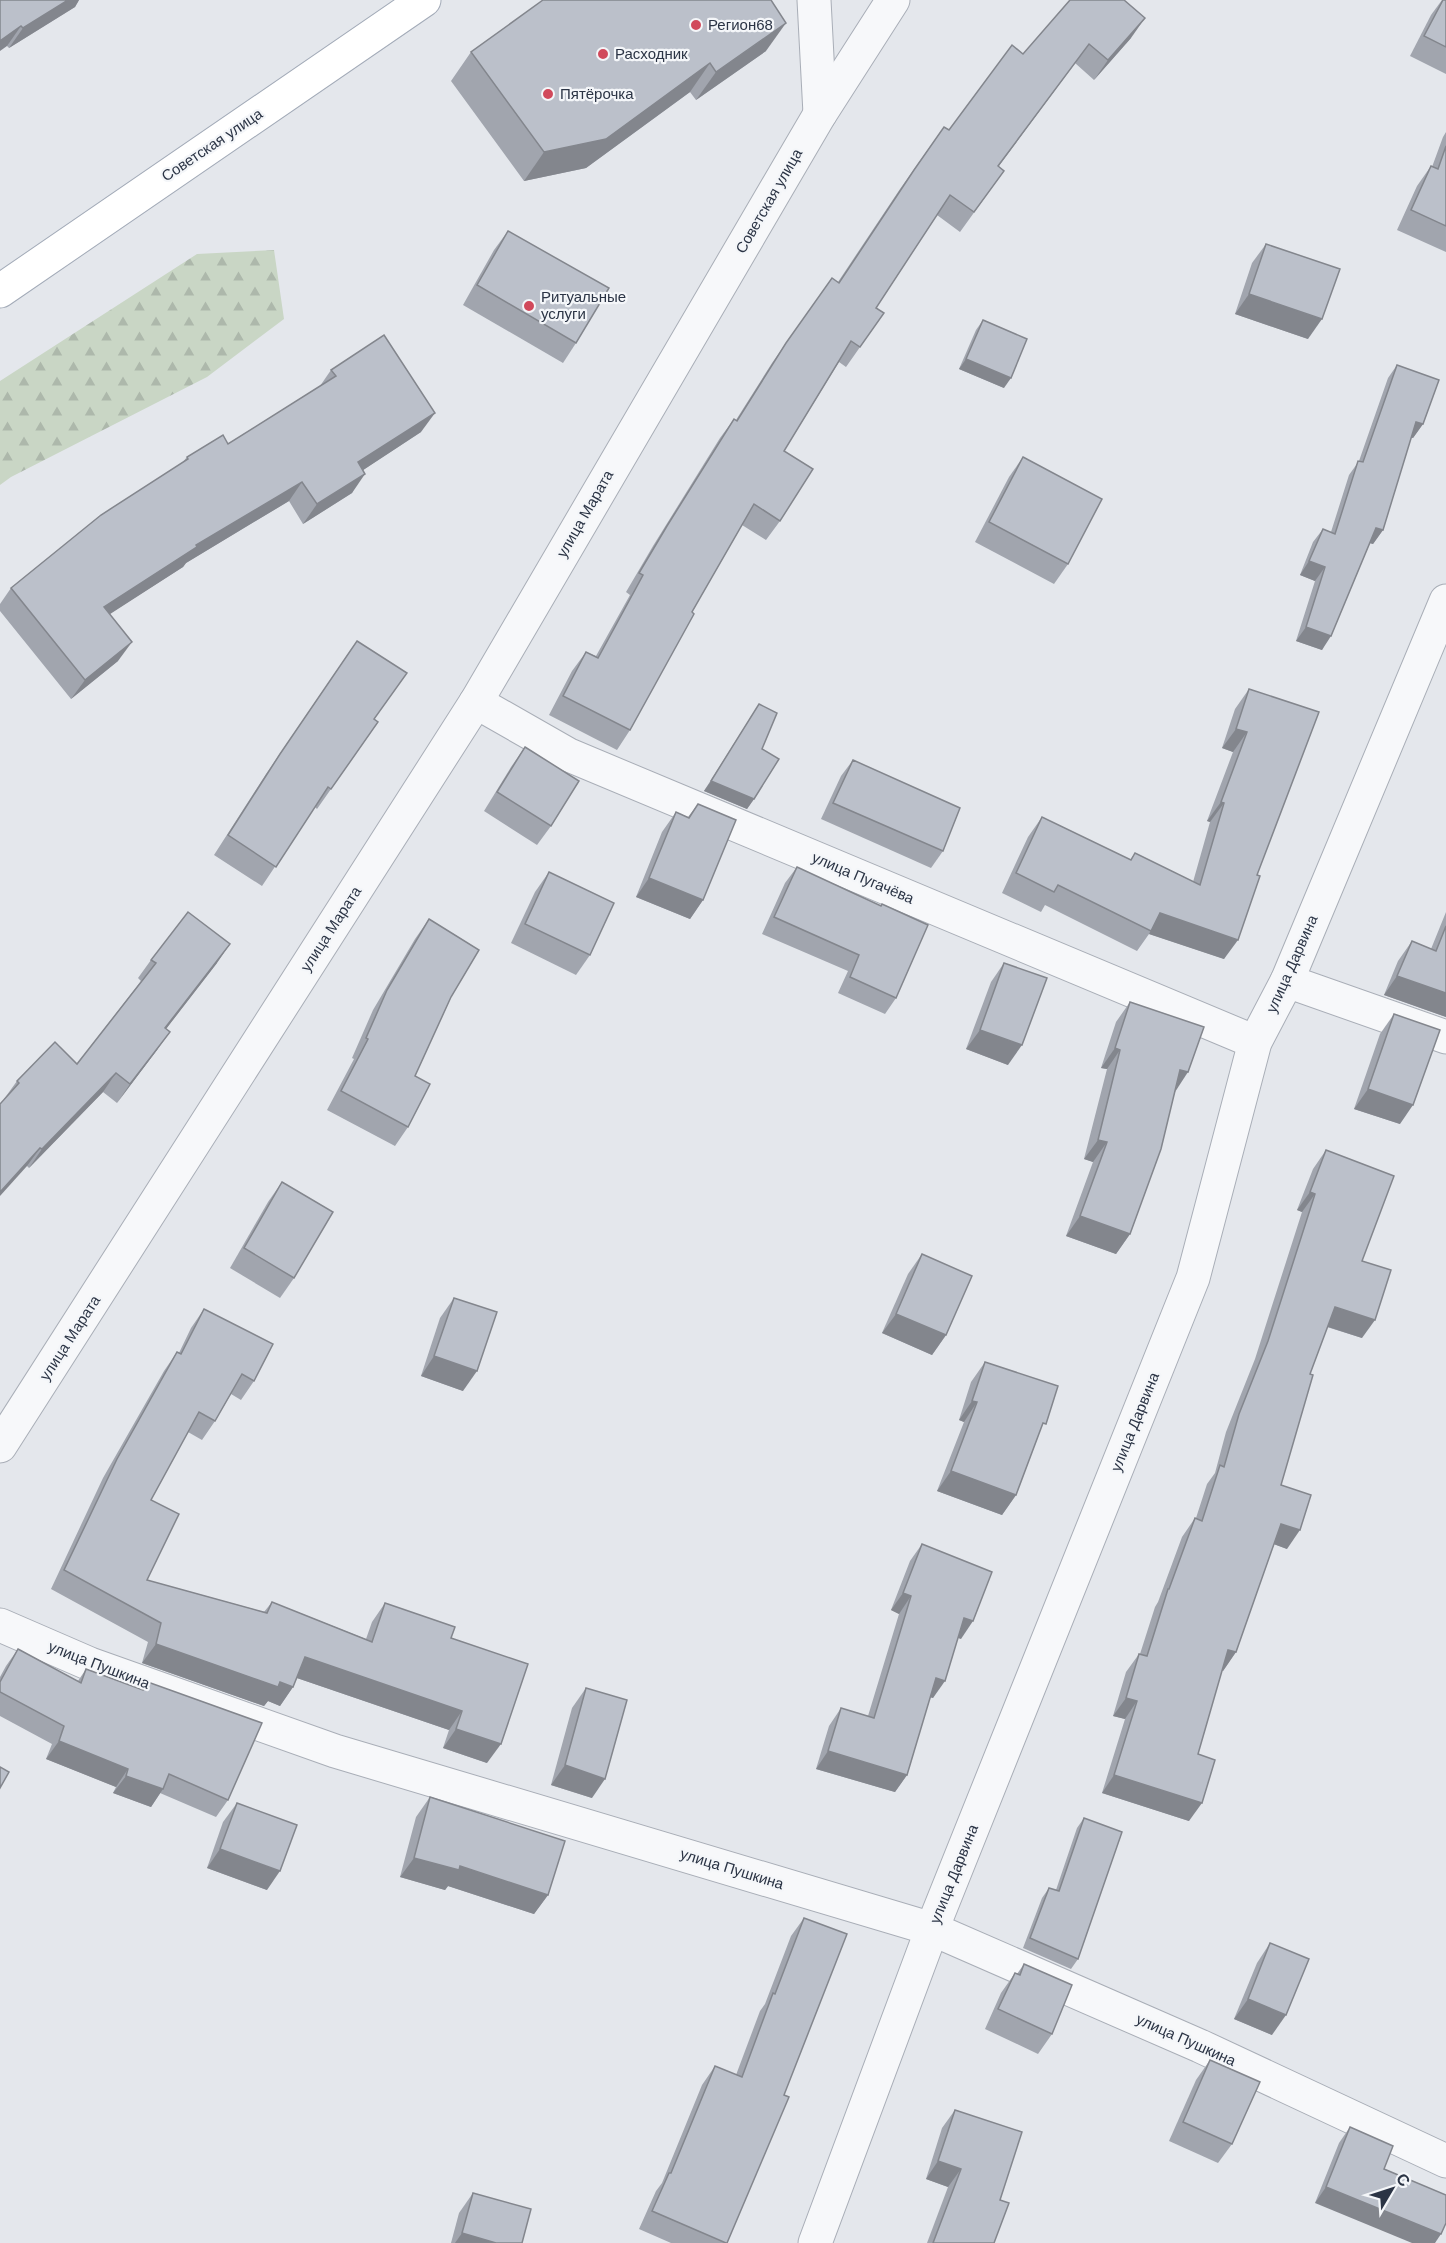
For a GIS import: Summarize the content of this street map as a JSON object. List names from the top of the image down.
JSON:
{
  "streets": {
    "main road": ["Советская улица"],
    "street": [
      "улица Марата",
      "улица Пугачёва",
      "улица Дарвина",
      "улица Пушкина"
    ]
  },
  "crossings": [
    ["Советская улица", "улица Марата"],
    ["улица Марата", "улица Пугачёва"],
    ["улица Пугачёва", "улица Дарвина"],
    ["улица Дарвина", "улица Пушкина"]
  ],
  "places": [
    "Регион68",
    "Расходник",
    "Пятёрочка",
    "Ритуальные услуги"
  ],
  "north": "top right"
}
